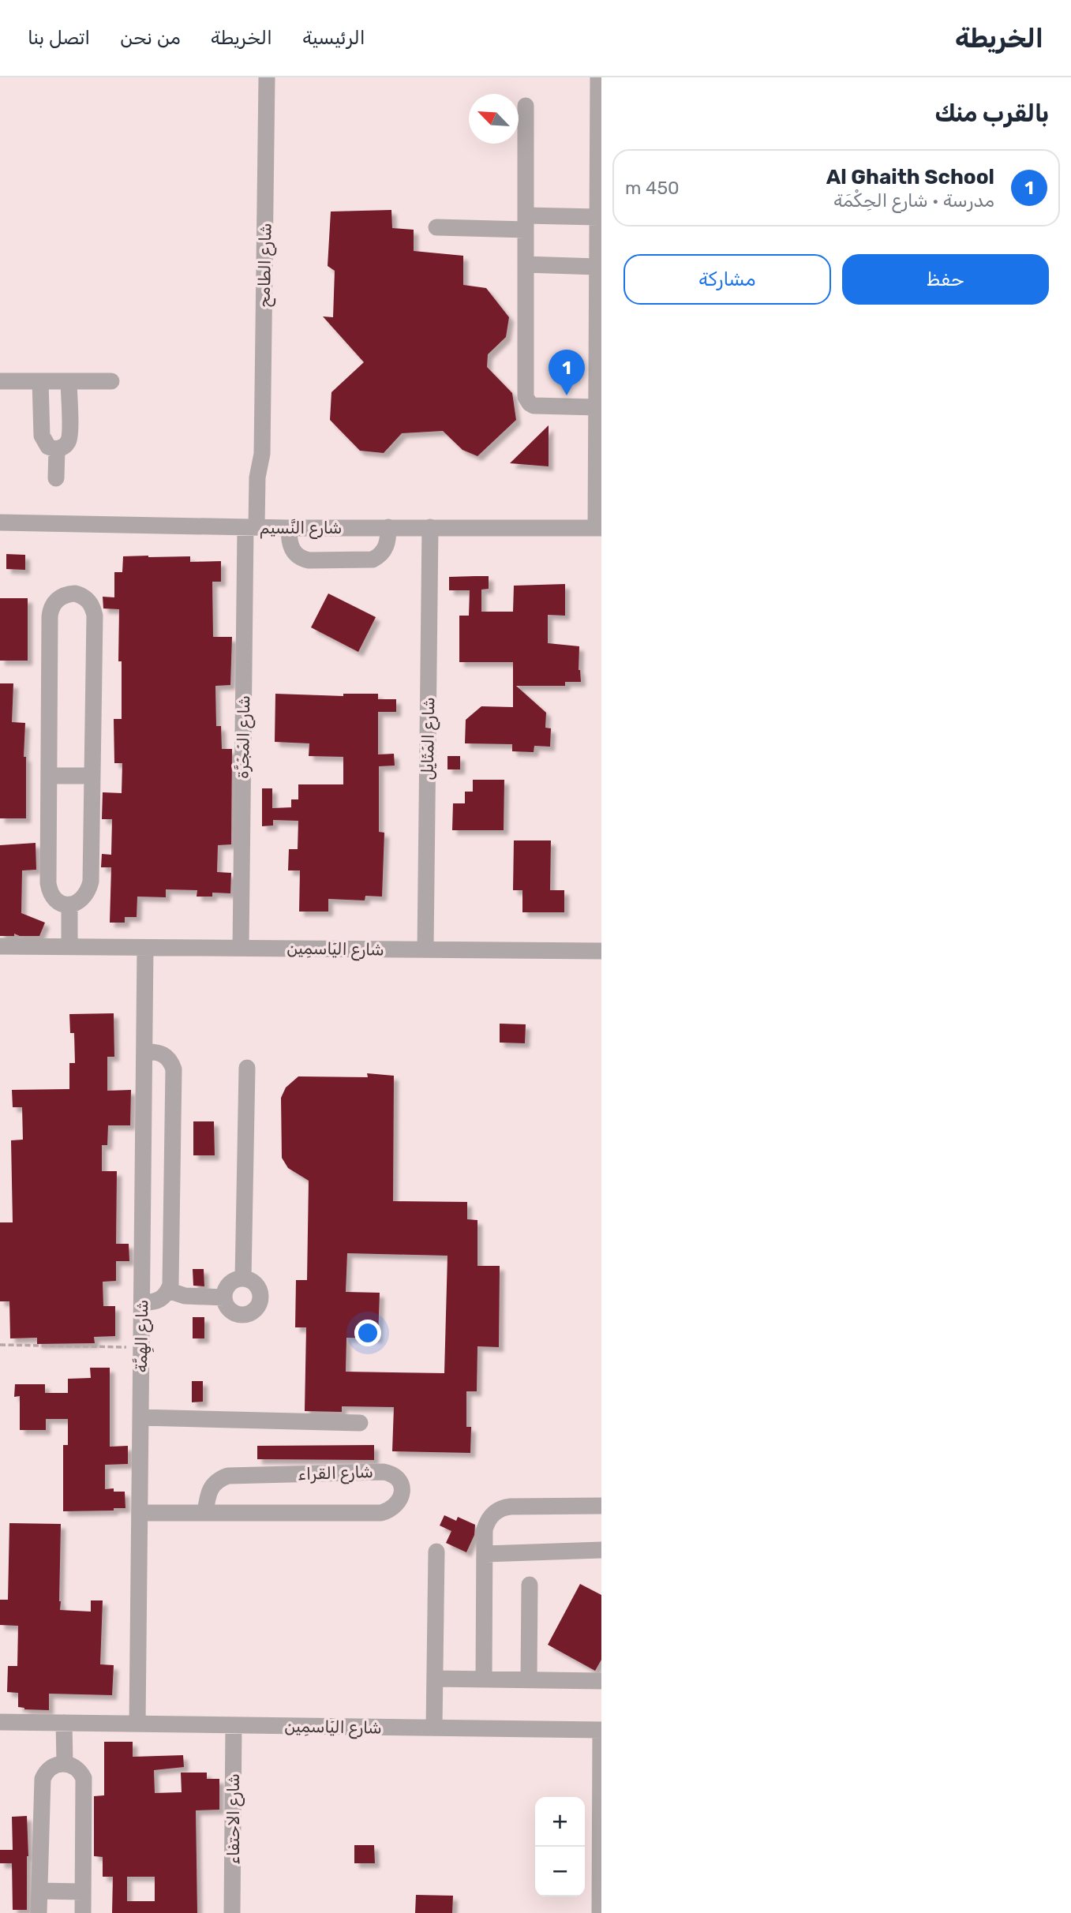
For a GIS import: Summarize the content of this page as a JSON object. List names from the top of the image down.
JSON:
{
  "streets": {
    "street": [
      "شارع الطامح",
      "شارع النَّسيم",
      "شارع المَجَرَّة",
      "شارع المَثَايِل",
      "شارع اليَاسمِين",
      "شارع الهِمَّة",
      "شارع القراء",
      "شارع الاحتفاء"
    ]
  },
  "crossings": [
    ["شارع الطامح", "شارع النَّسيم"],
    ["شارع الطامح", "شارع المَجَرَّة"],
    ["شارع النَّسيم", "شارع المَجَرَّة"],
    ["شارع النَّسيم", "شارع المَثَايِل"],
    ["شارع المَجَرَّة", "شارع اليَاسمِين"],
    ["شارع المَثَايِل", "شارع اليَاسمِين"],
    ["شارع اليَاسمِين", "شارع الهِمَّة"],
    ["شارع اليَاسمِين", "شارع الاحتفاء"],
    ["شارع الهِمَّة", "شارع القراء"]
  ],
  "north": "top left",
  "page": {
    "header": "الخريطة",
    "nav": [
      "الرئيسية",
      "الخريطة",
      "من نحن",
      "اتصل بنا"
    ],
    "heading": "بالقرب منك",
    "list": [
      {
        "mark": "1",
        "name": "Al Ghaith School",
        "note": "مدرسة · شارع الحِكْمَة",
        "value": "450 m"
      }
    ],
    "buttons": ["حفظ", "مشاركة"],
    "pins": "1",
    "map_buttons": ["+", "−"]
  }
}
